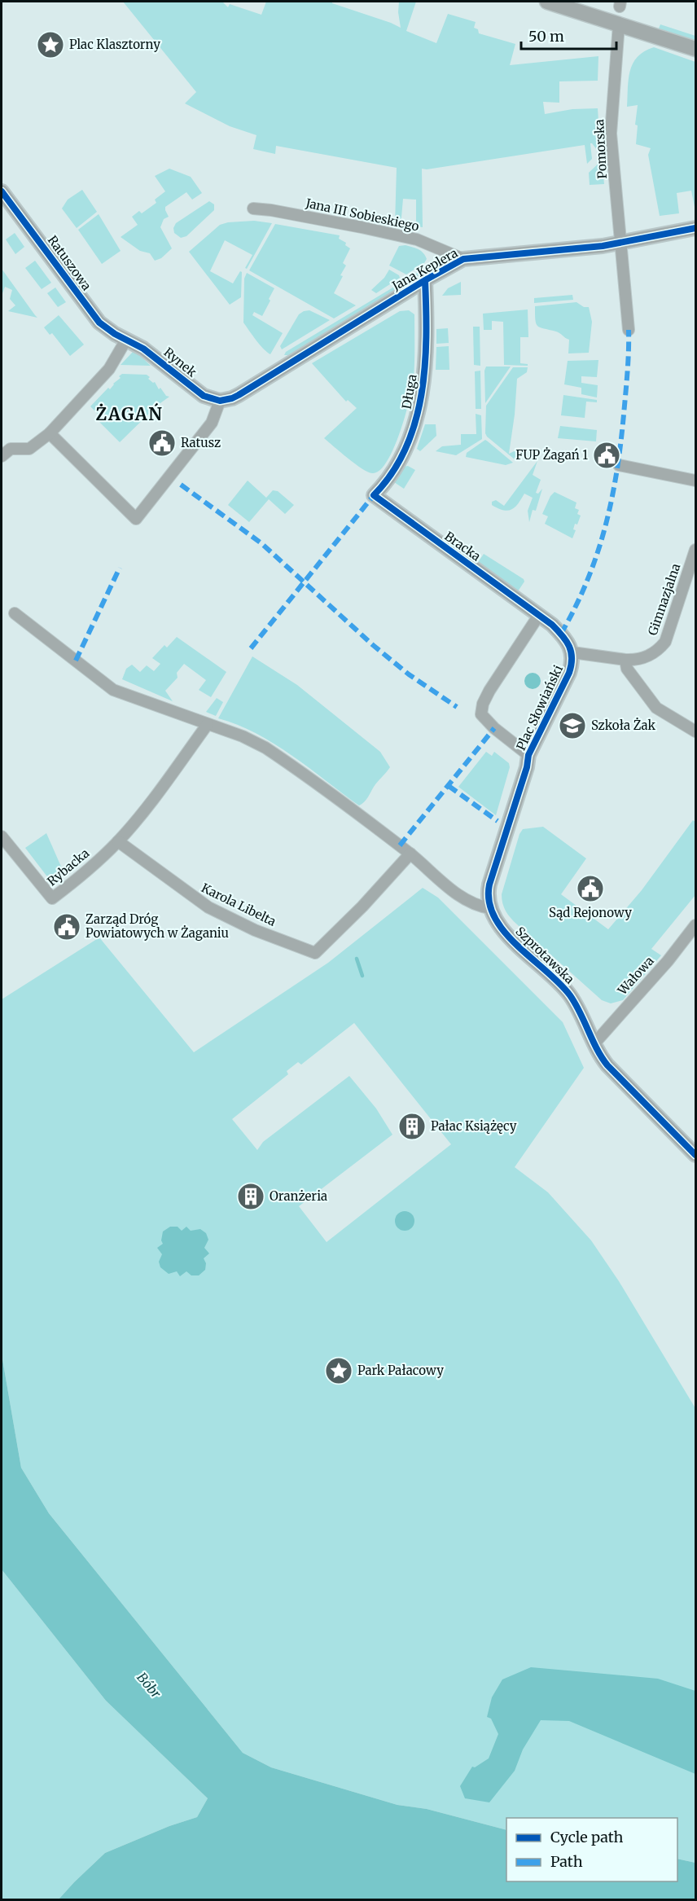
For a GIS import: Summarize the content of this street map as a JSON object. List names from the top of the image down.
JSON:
{
  "streets": {
    "street": [
      "Pomorska",
      "Jana III Sobieskiego",
      "Ratuszowa",
      "Jana Keplera",
      "Rynek",
      "Długa",
      "Bracka",
      "Gimnazjalna",
      "Plac Słowiański",
      "Rybacka",
      "Karola Libelta",
      "Szprotawska",
      "Wałowa"
    ]
  },
  "crossings": [
    ["Pomorska", "Jana Keplera"],
    ["Jana III Sobieskiego", "Jana Keplera"],
    ["Ratuszowa", "Rynek"],
    ["Jana Keplera", "Rynek"],
    ["Jana Keplera", "Długa"],
    ["Długa", "Bracka"],
    ["Bracka", "Plac Słowiański"],
    ["Gimnazjalna", "Plac Słowiański"],
    ["Plac Słowiański", "Szprotawska"],
    ["Rybacka", "Karola Libelta"],
    ["Szprotawska", "Wałowa"]
  ],
  "districts": ["ŻAGAŃ"],
  "water": ["Bóbr"],
  "places": {
    "place": ["Plac Klasztorny", "Park Pałacowy"],
    "public building": [
      "Ratusz",
      "FUP Żagań 1",
      "Sąd Rejonowy",
      "Zarząd Dróg Powiatowych w Żaganiu"
    ],
    "school or university": ["Szkoła Żak"],
    "building": ["Pałac Książęcy", "Oranżeria"]
  },
  "legend": ["Cycle path", "Path"],
  "scale_bar": "50 m"
}
